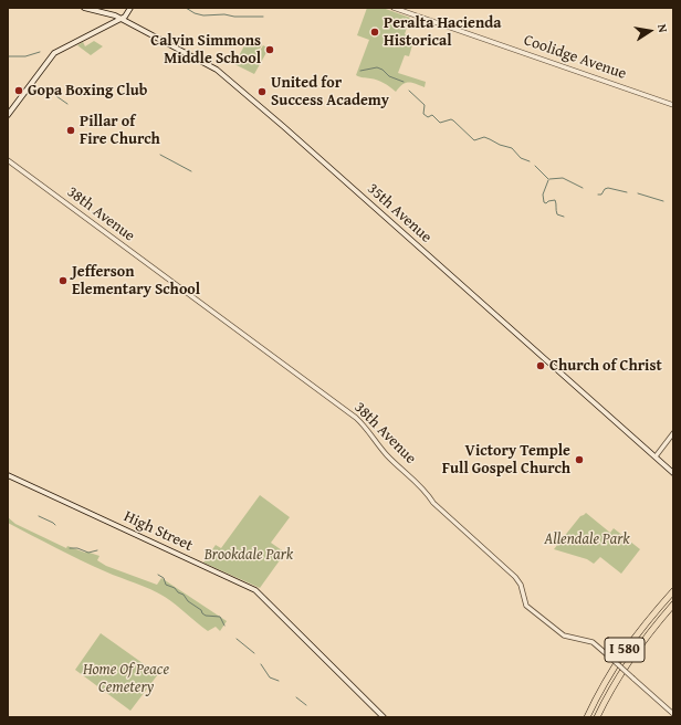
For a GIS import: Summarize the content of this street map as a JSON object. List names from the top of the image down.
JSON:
{
  "streets": {
    "highway": ["I 580"],
    "main road": ["35th Avenue", "High Street"],
    "street": ["Coolidge Avenue", "38th Avenue"]
  },
  "parks": ["Allendale Park", "Brookdale Park", "Home Of Peace Cemetery"],
  "places": [
    "Peralta Hacienda Historical",
    "Calvin Simmons Middle School",
    "Gopa Boxing Club",
    "United for Success Academy",
    "Pillar of Fire Church",
    "Jefferson Elementary School",
    "Church of Christ",
    "Victory Temple Full Gospel Church"
  ],
  "north": "right"
}
